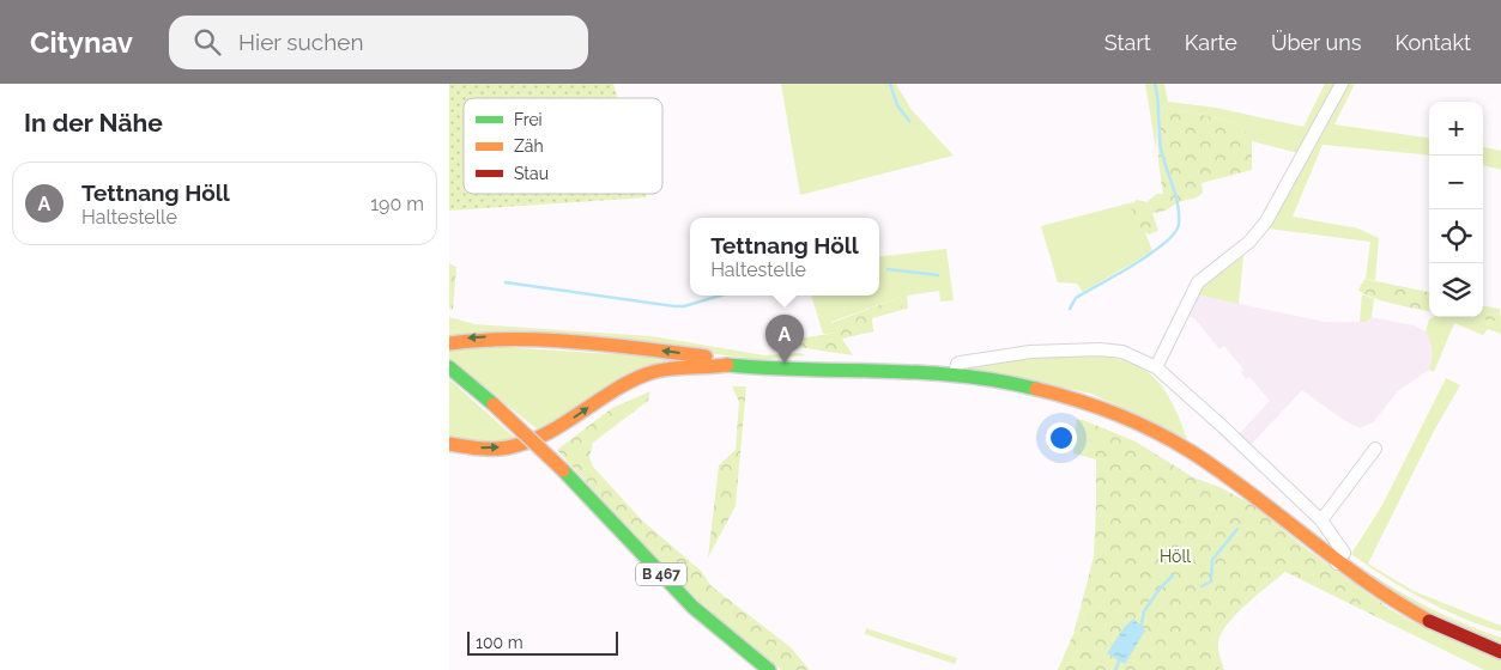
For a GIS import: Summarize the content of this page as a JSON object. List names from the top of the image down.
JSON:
{
  "streets": {
    "main road": ["B 467"]
  },
  "parks": ["Höll"],
  "legend": ["Frei", "Zäh", "Stau"],
  "scale_bar": "100 m",
  "page": {
    "header": "Citynav",
    "search": "Hier suchen",
    "nav": [
      "Start",
      "Karte",
      "Über uns",
      "Kontakt"
    ],
    "heading": "In der Nähe",
    "map_buttons": ["+", "−"],
    "list": [
      {
        "mark": "A",
        "name": "Tettnang Höll",
        "note": "Haltestelle",
        "value": "190 m"
      }
    ],
    "popup": ["Tettnang Höll", "Haltestelle"],
    "pins": "A",
    "scale": "100 m"
  }
}
